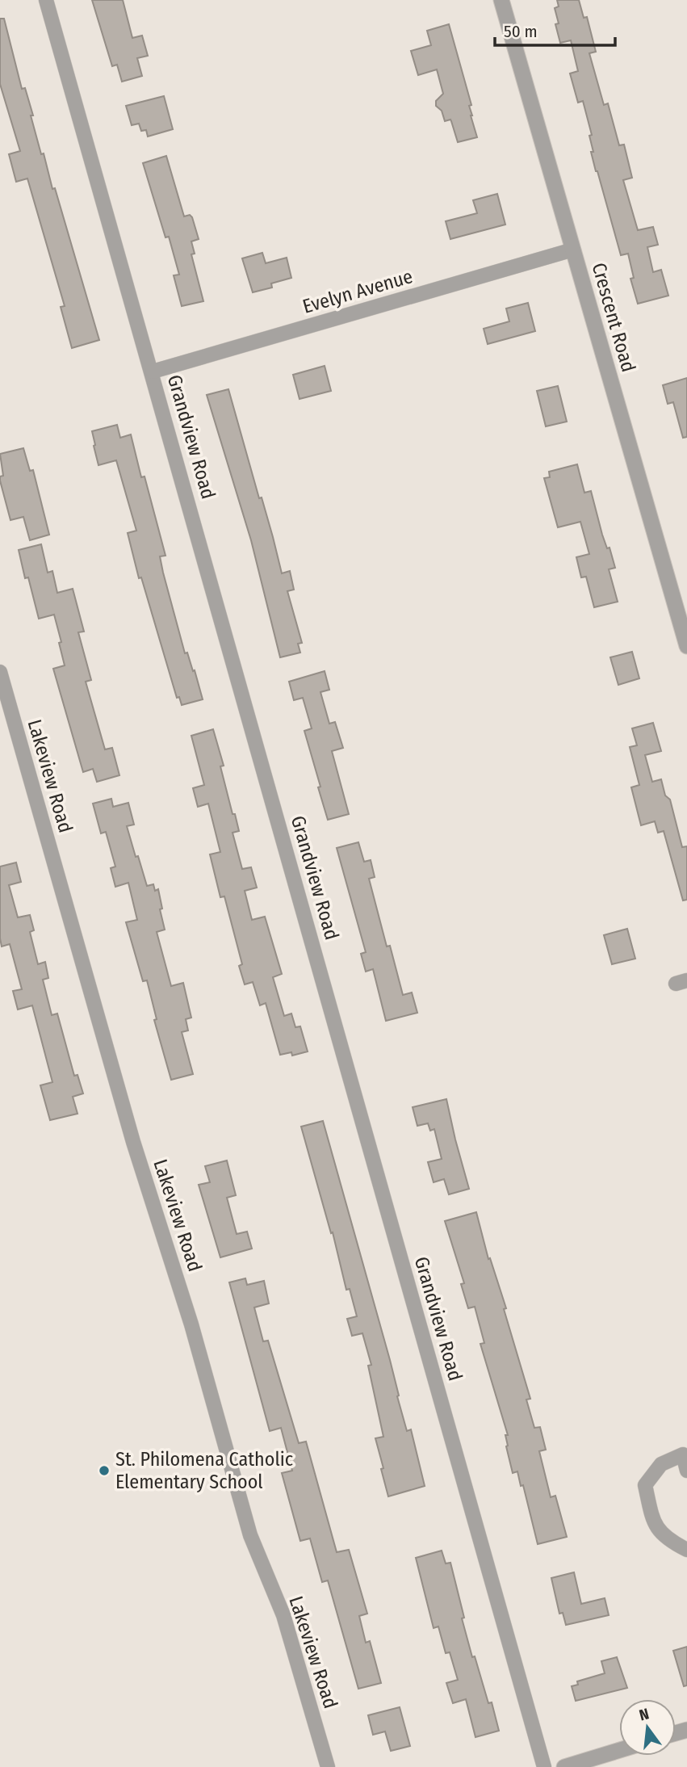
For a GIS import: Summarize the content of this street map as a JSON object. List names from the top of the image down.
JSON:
{
  "streets": {
    "street": [
      "Evelyn Avenue",
      "Crescent Road",
      "Grandview Road",
      "Lakeview Road"
    ]
  },
  "crossings": [
    ["Evelyn Avenue", "Crescent Road"],
    ["Evelyn Avenue", "Grandview Road"]
  ],
  "places": ["St. Philomena Catholic Elementary School"],
  "scale_bar": "50 m",
  "north": "top"
}
